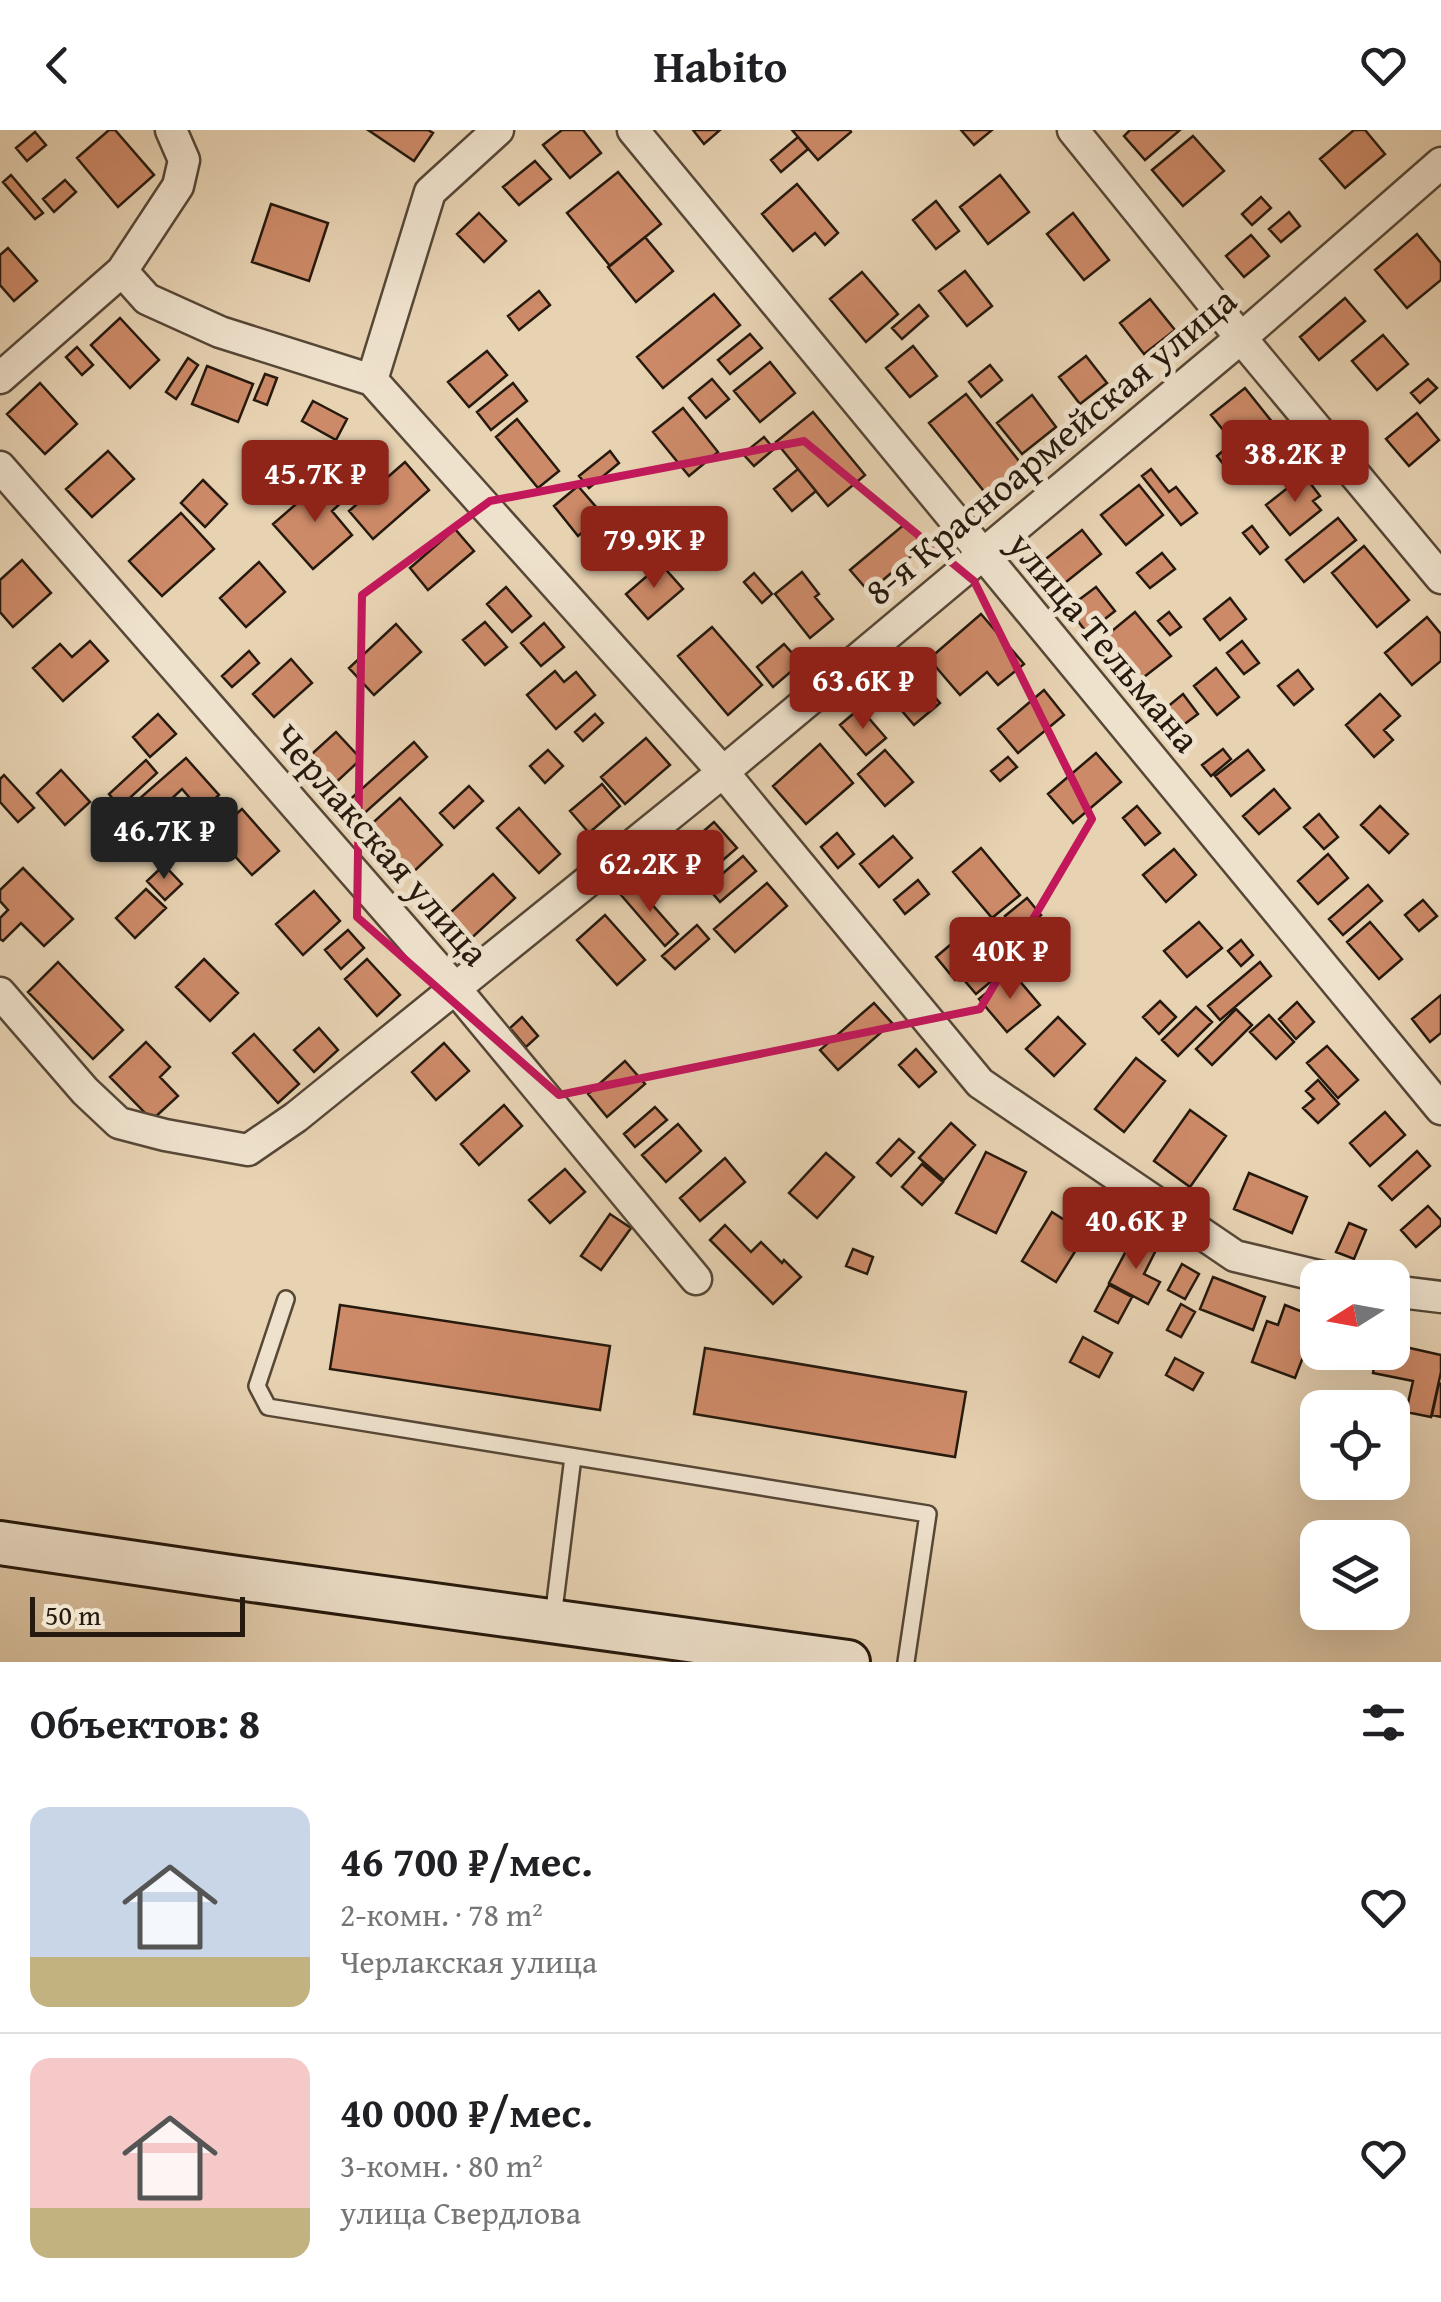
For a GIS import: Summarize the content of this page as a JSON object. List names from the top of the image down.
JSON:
{
  "streets": {
    "street": ["8-я Красноармейская улица", "улица Тельмана", "Черлакская улица"]
  },
  "crossings": [
    ["8-я Красноармейская улица", "улица Тельмана"],
    ["8-я Красноармейская улица", "Черлакская улица"]
  ],
  "scale_bar": "50 m",
  "north": "left",
  "page": {
    "header": "Habito",
    "price": [
      "38.2K ₽",
      "45.7K ₽",
      "79.9K ₽",
      "63.6K ₽",
      "46.7K ₽",
      "62.2K ₽",
      "40K ₽",
      "40.6K ₽"
    ],
    "scale": "50 m",
    "heading": "Объектов: 8",
    "list": [
      {
        "name": "46 700 ₽/мес.",
        "note": "2-комн. · 78 m² · Черлакская улица"
      },
      {
        "name": "40 000 ₽/мес.",
        "note": "3-комн. · 80 m² · улица Свердлова"
      }
    ]
  }
}
